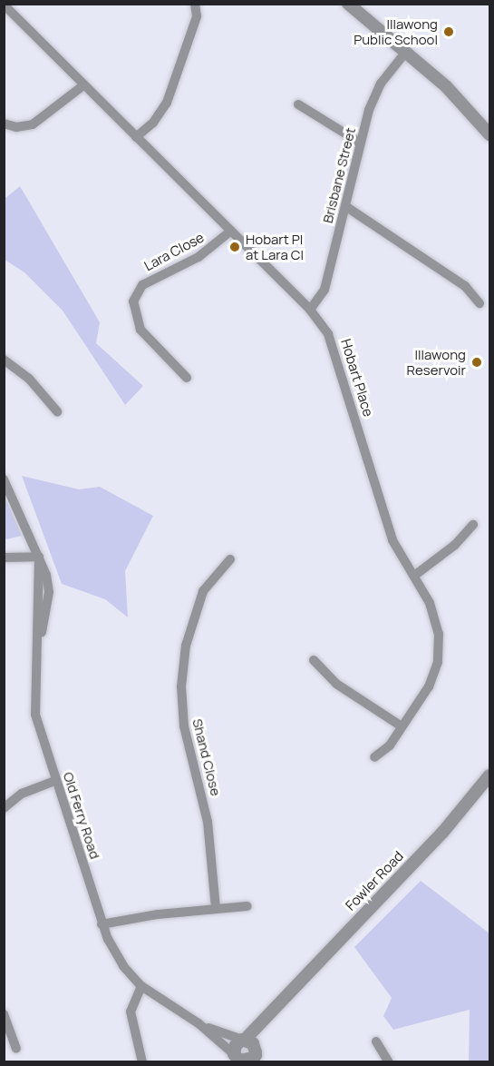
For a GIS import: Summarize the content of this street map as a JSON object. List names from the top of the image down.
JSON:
{
  "streets": {
    "street": [
      "Brisbane Street",
      "Lara Close",
      "Hobart Place",
      "Shand Close",
      "Old Ferry Road",
      "Fowler Road"
    ]
  },
  "crossings": [
    ["Brisbane Street", "Hobart Place"],
    ["Lara Close", "Hobart Place"],
    ["Old Ferry Road", "Fowler Road"]
  ],
  "places": ["Illawong Public School", "Hobart Pl at Lara Cl", "Illawong Reservoir"]
}
